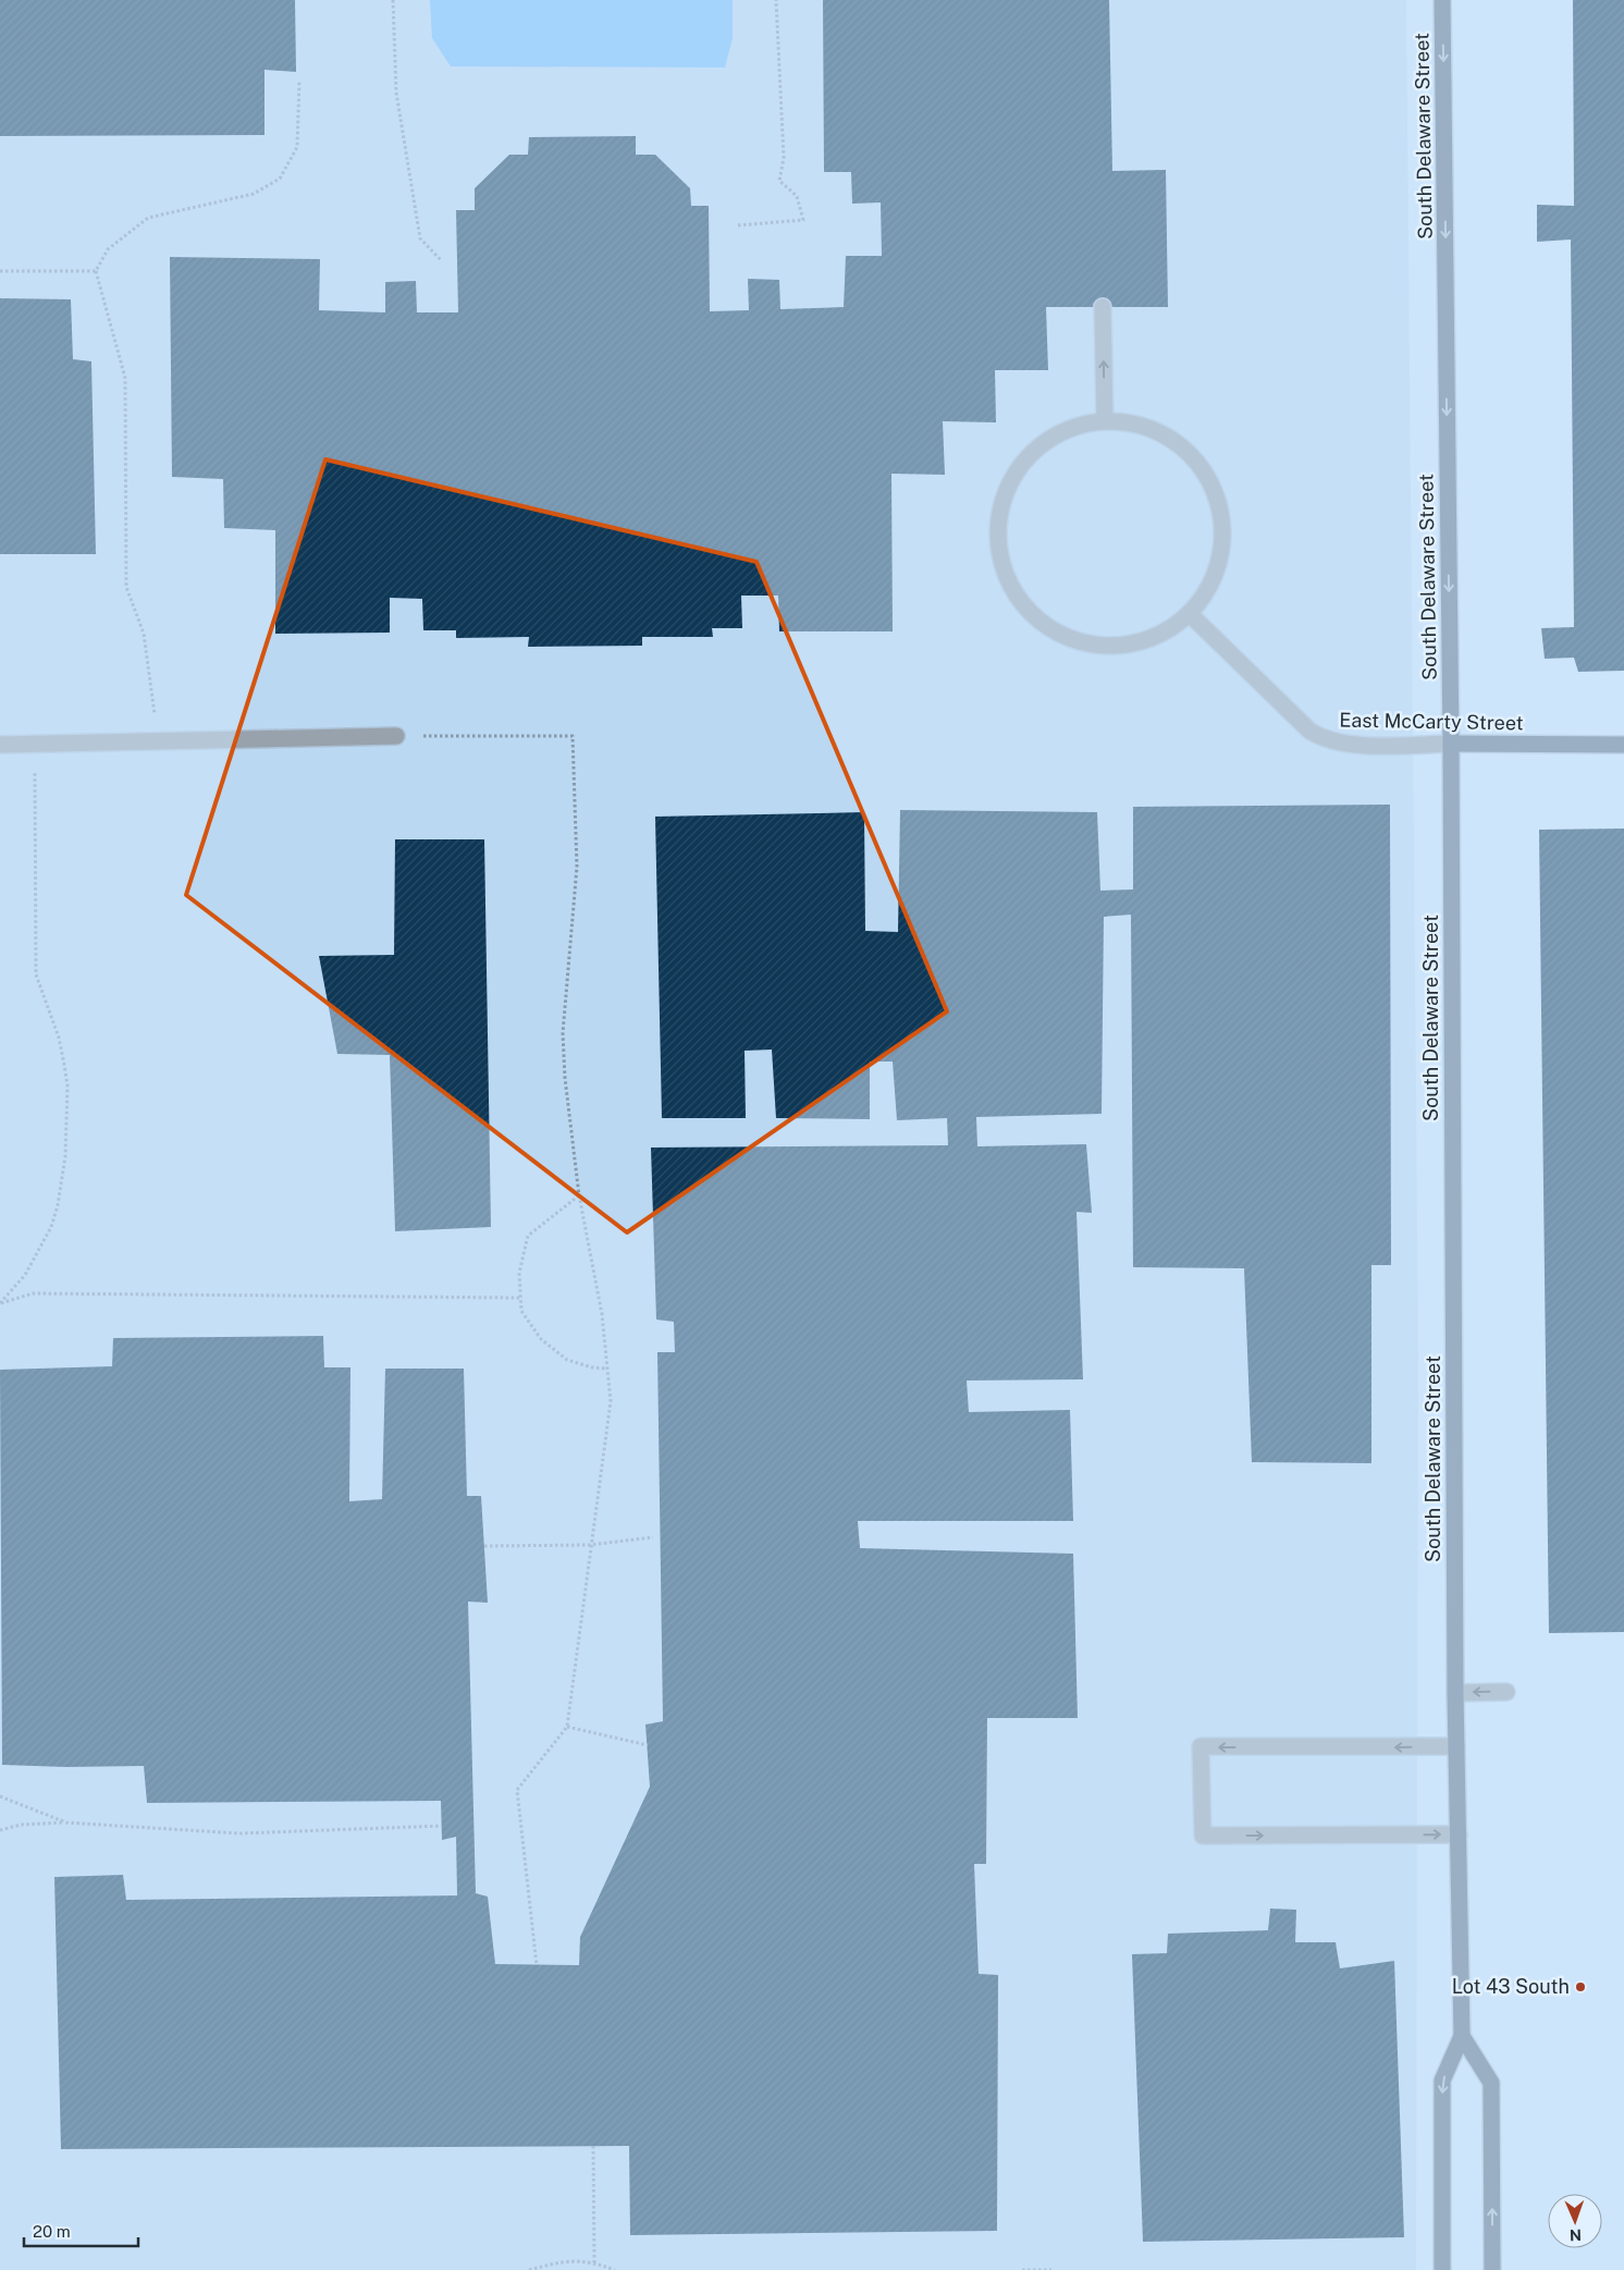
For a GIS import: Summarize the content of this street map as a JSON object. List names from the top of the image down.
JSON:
{
  "streets": {
    "main road": ["South Delaware Street", "East McCarty Street"]
  },
  "crossings": [
    ["South Delaware Street", "East McCarty Street"]
  ],
  "one_way": ["South Delaware Street"],
  "places": ["Lot 43 South"],
  "scale_bar": "20 m",
  "north": "bottom"
}
